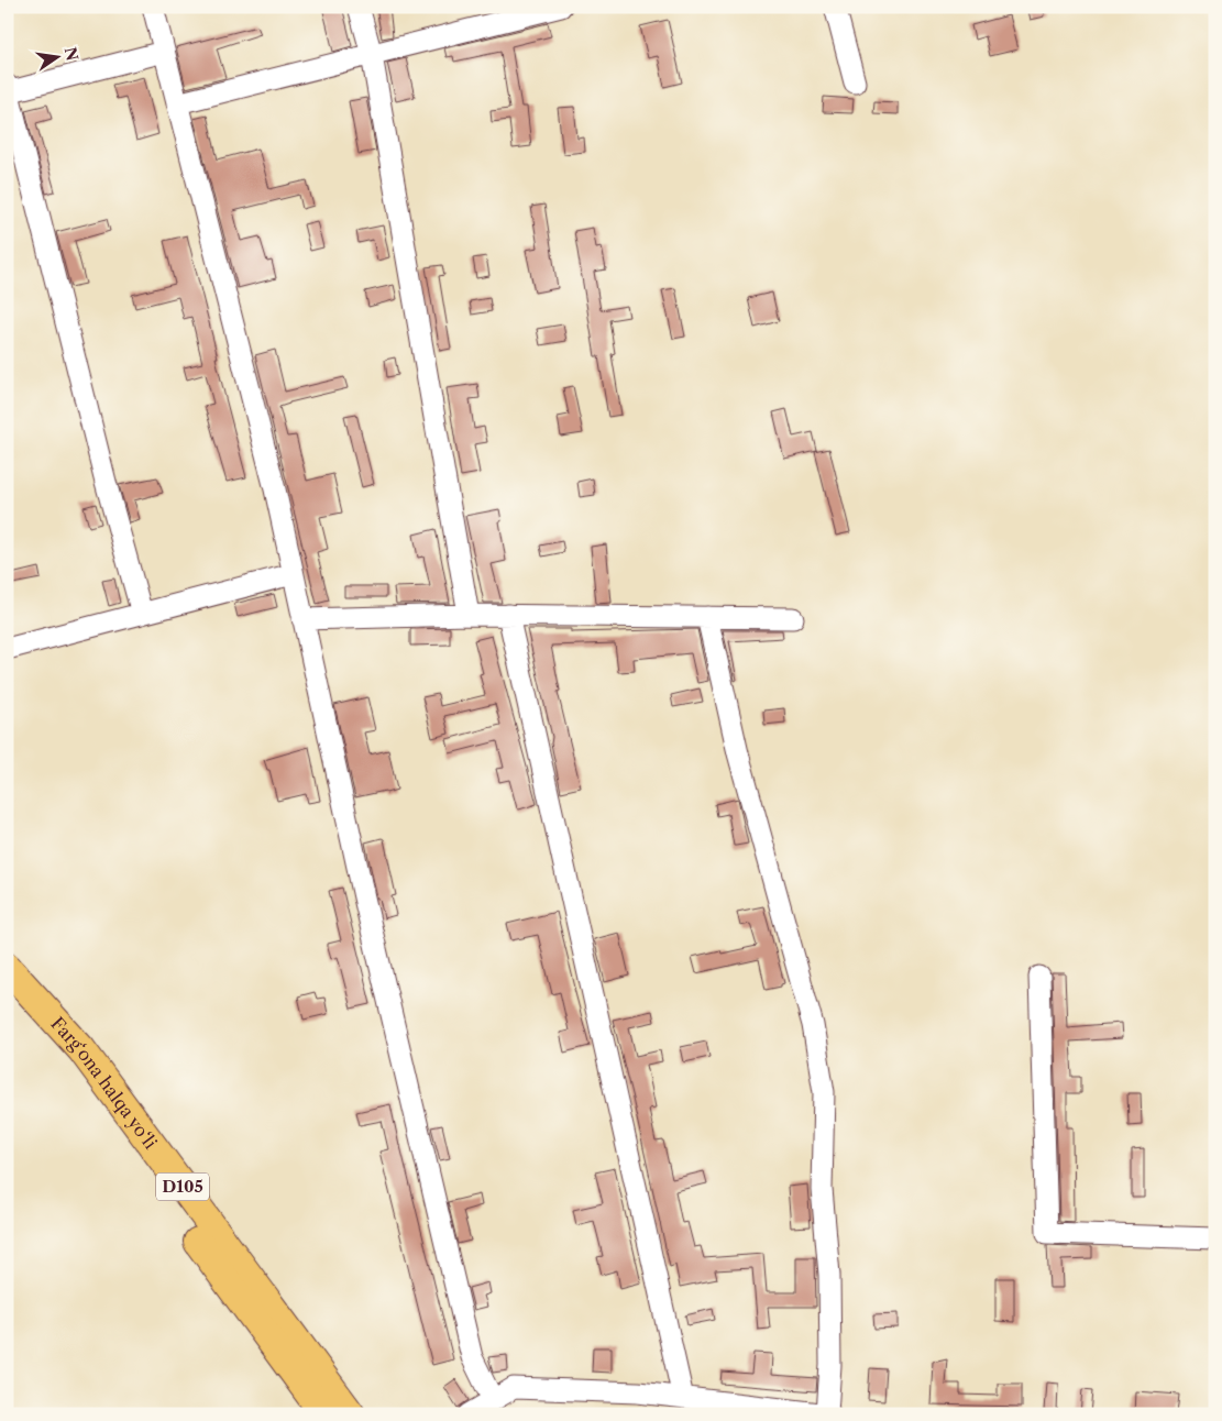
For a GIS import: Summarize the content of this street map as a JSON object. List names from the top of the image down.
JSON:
{
  "streets": {
    "highway": ["Farg‘ona halqa yo‘li", "D105"]
  },
  "north": "right"
}
